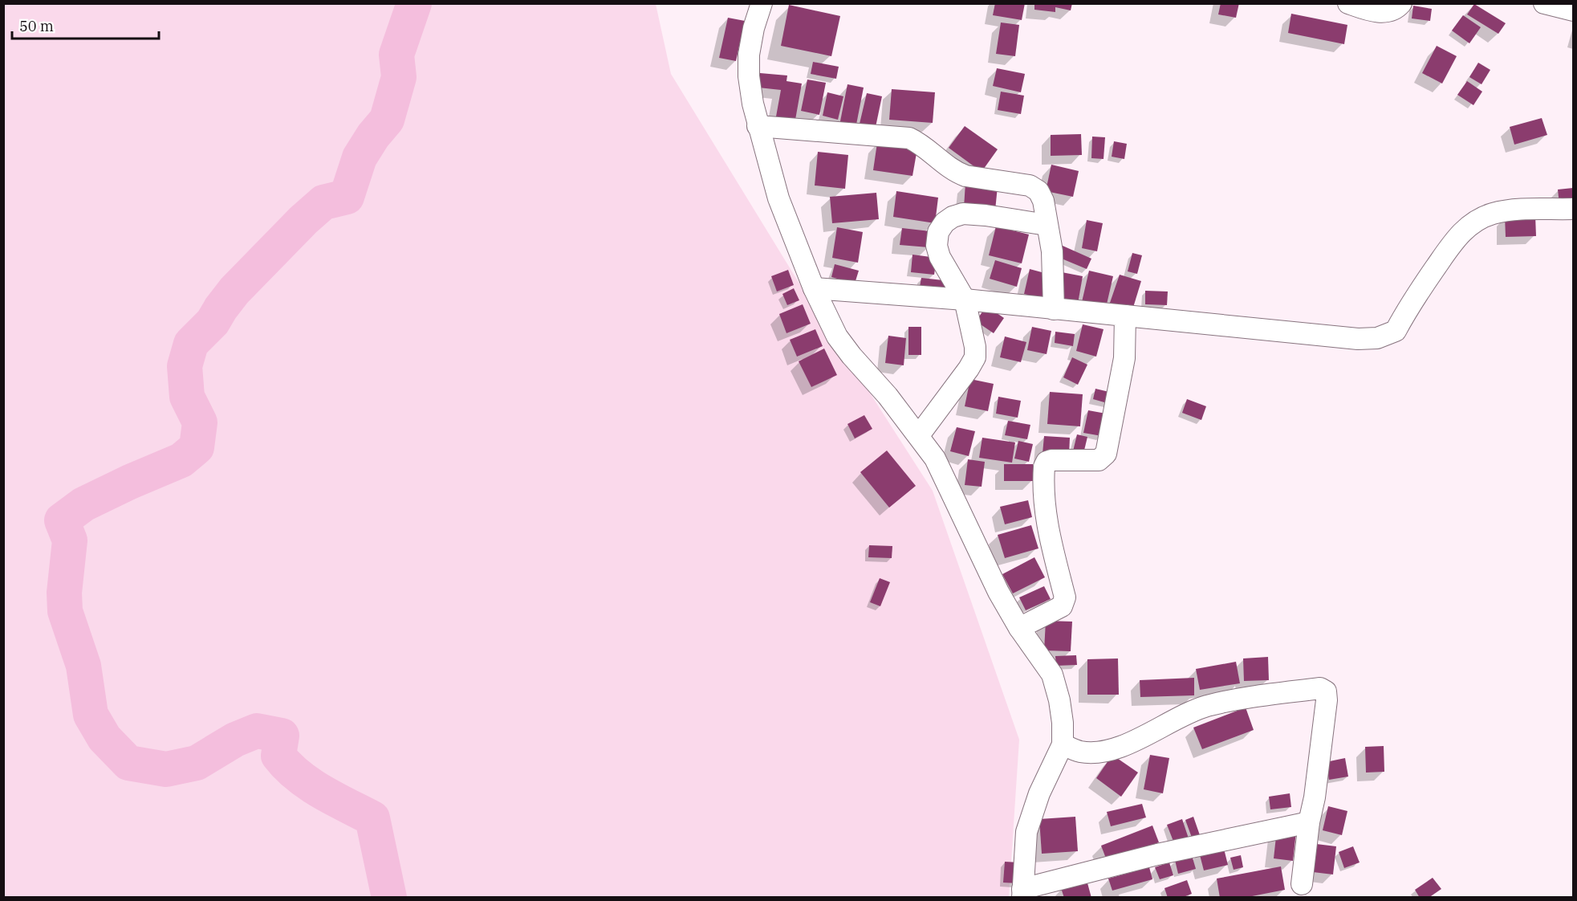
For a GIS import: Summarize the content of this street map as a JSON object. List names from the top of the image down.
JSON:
{
  "scale_bar": "50 m"
}
